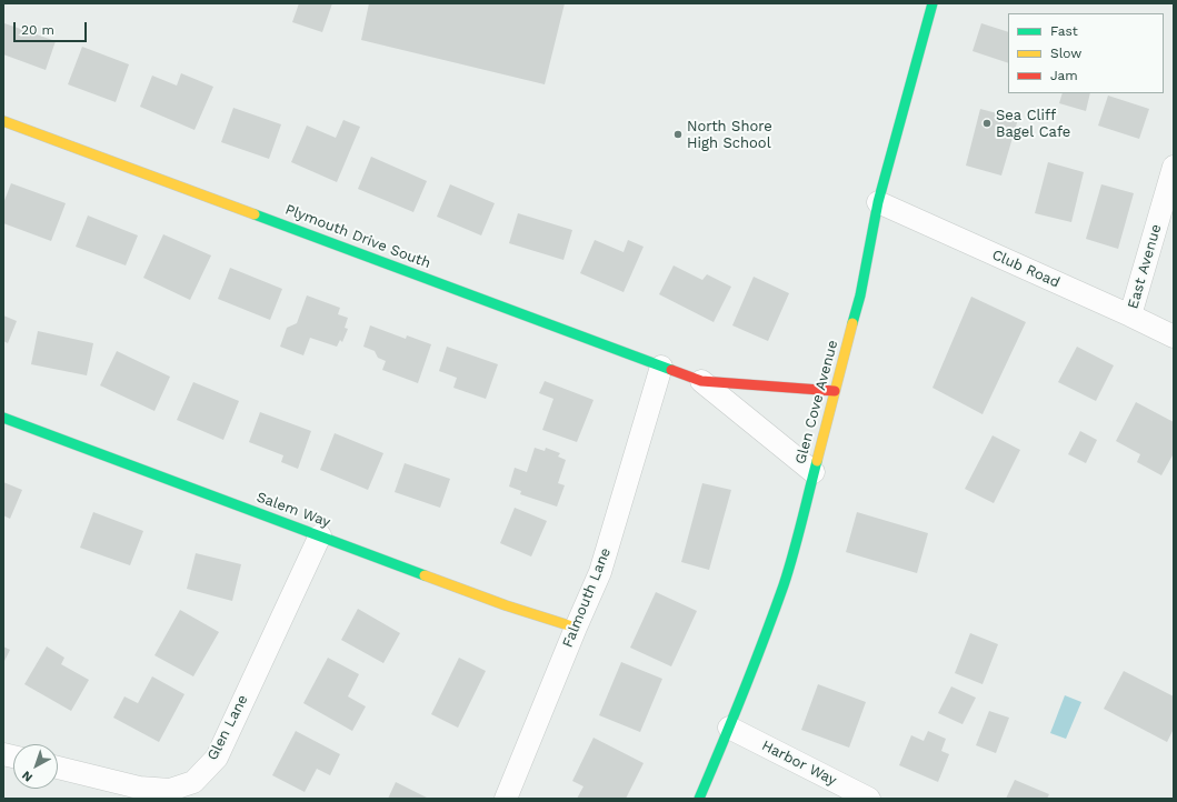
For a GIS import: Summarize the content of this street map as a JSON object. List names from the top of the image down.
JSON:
{
  "streets": {
    "street": [
      "Plymouth Drive South",
      "East Avenue",
      "Club Road",
      "Glen Cove Avenue",
      "Salem Way",
      "Falmouth Lane",
      "Glen Lane",
      "Harbor Way"
    ]
  },
  "crossings": [
    ["Plymouth Drive South", "Glen Cove Avenue"],
    ["Plymouth Drive South", "Falmouth Lane"],
    ["East Avenue", "Club Road"],
    ["Club Road", "Glen Cove Avenue"],
    ["Glen Cove Avenue", "Harbor Way"],
    ["Salem Way", "Falmouth Lane"],
    ["Salem Way", "Glen Lane"]
  ],
  "places": ["Sea Cliff Bagel Cafe", "North Shore High School"],
  "legend": ["Fast", "Slow", "Jam"],
  "scale_bar": "20 m",
  "north": "bottom left"
}
